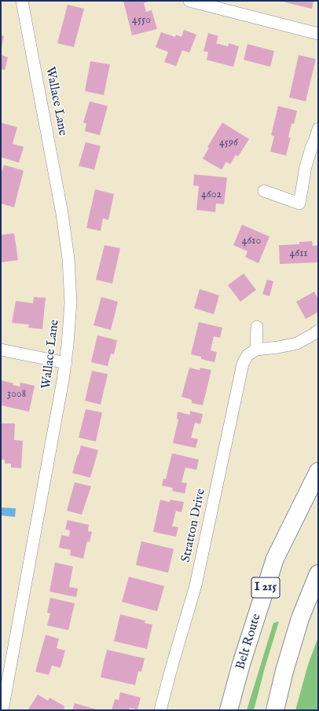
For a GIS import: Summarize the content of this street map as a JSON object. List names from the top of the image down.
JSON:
{
  "streets": {
    "highway": ["I 215", "Belt Route"],
    "street": ["Wallace Lane", "Stratton Drive"]
  },
  "house_numbers": [
    "4550",
    "4596",
    "4602",
    "4610",
    "4611",
    "3008"
  ]
}
